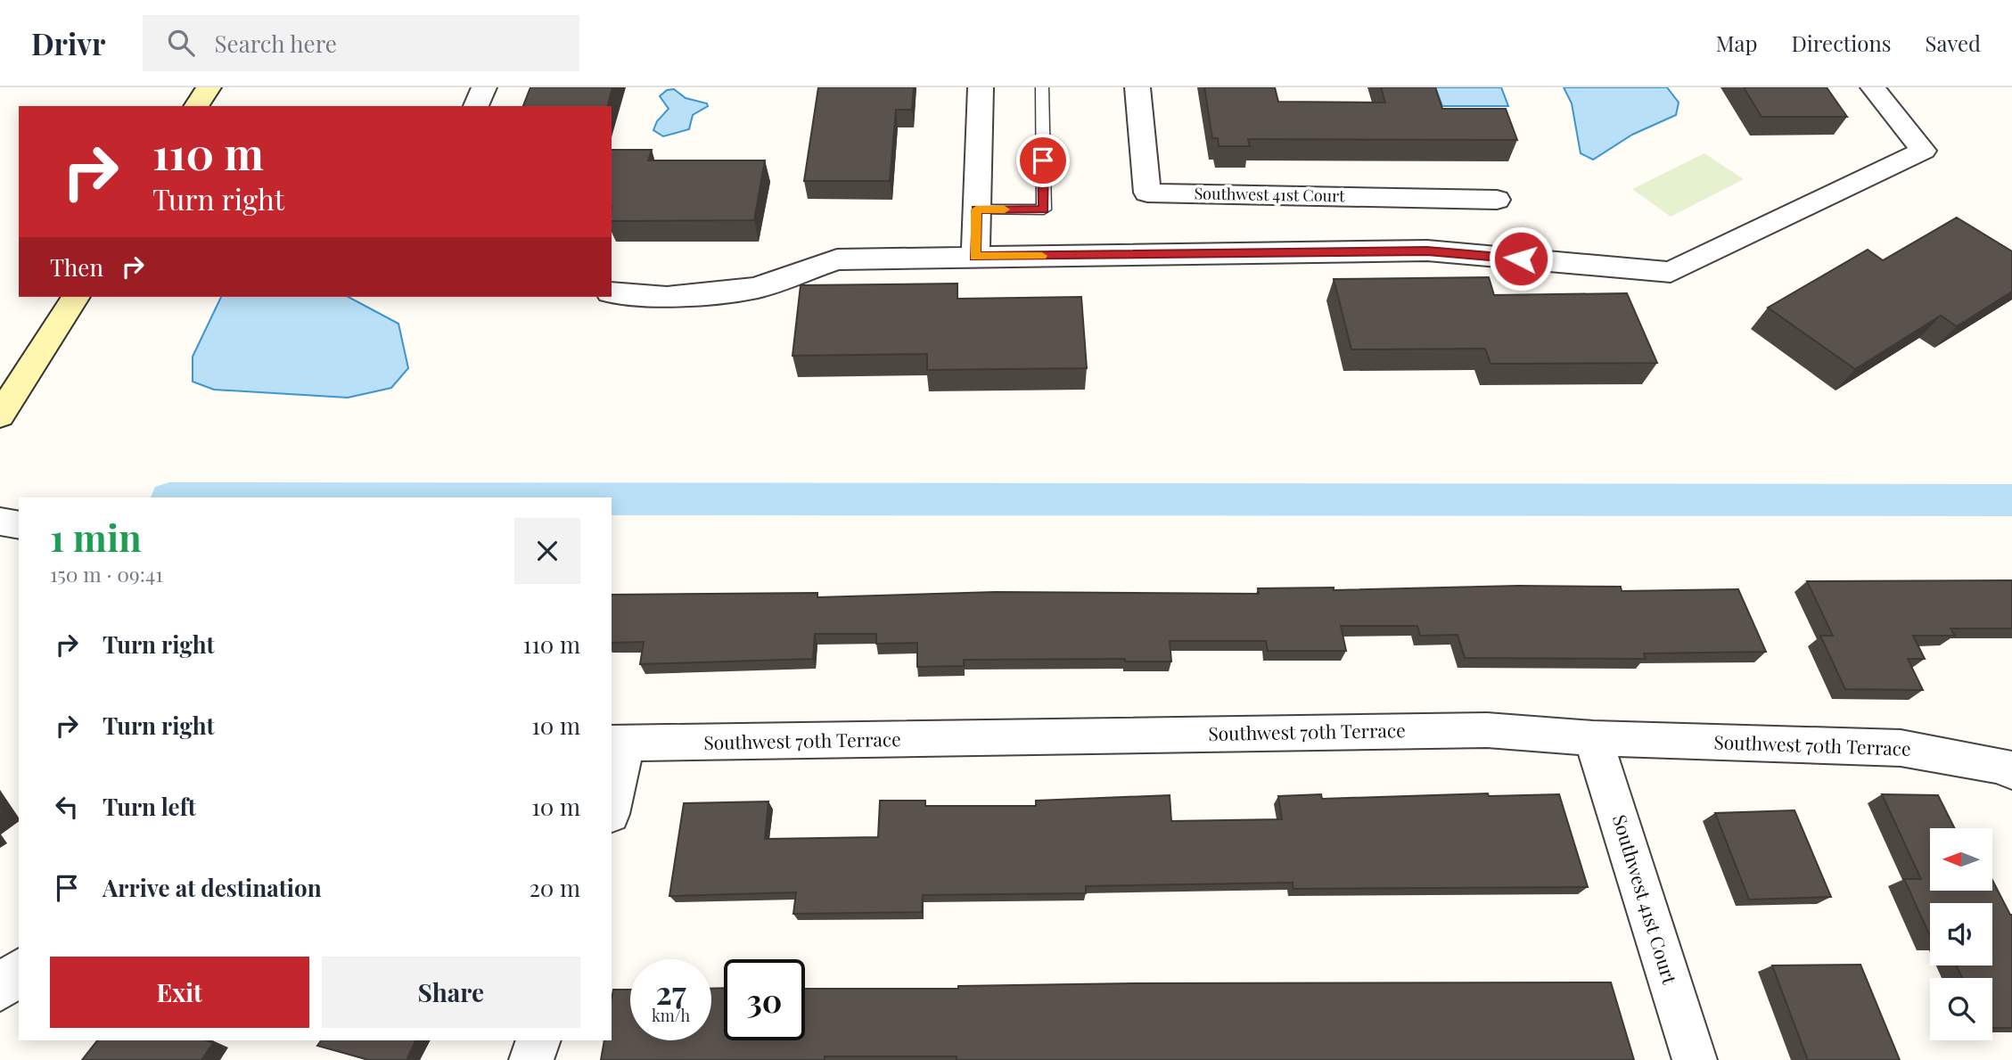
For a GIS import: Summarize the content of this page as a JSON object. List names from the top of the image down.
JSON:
{
  "streets": {
    "street": ["Southwest 41st Court", "Southwest 70th Terrace"]
  },
  "crossings": [
    ["Southwest 41st Court", "Southwest 70th Terrace"]
  ],
  "north": "left",
  "page": {
    "header": "Drivr",
    "search": "Search here",
    "nav": ["Map", "Directions", "Saved"],
    "turn": ["110 m", "Turn right"],
    "then": "Then",
    "heading": ["1 min", "150 m · 09:41"],
    "list": [
      {
        "name": "Turn right",
        "value": "110 m"
      },
      {
        "name": "Turn right",
        "value": "10 m"
      },
      {
        "name": "Turn left",
        "value": "10 m"
      },
      {
        "name": "Arrive at destination",
        "value": "20 m"
      }
    ],
    "buttons": ["Exit", "Share"],
    "speed": "27 km/h",
    "limit": "30"
  }
}
